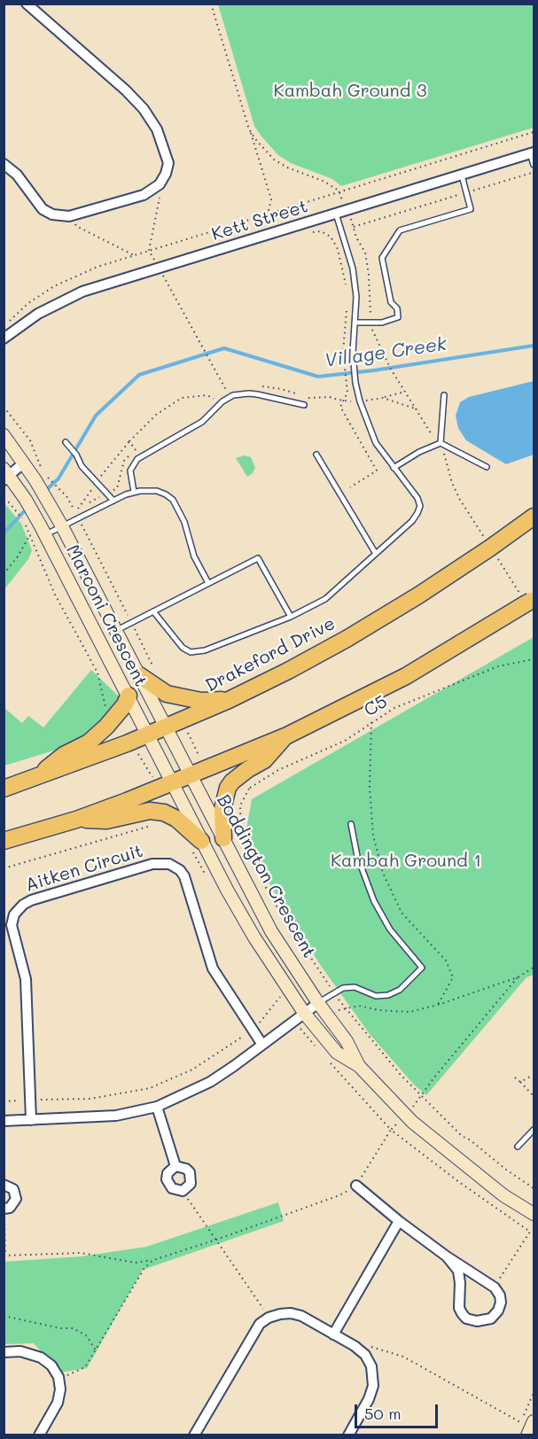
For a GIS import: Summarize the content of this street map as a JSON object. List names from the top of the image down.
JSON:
{
  "streets": {
    "highway": ["Drakeford Drive"],
    "street": [
      "Kett Street",
      "Marconi Crescent",
      "Aitken Circuit",
      "Boddington Crescent"
    ],
    "path": ["C5"]
  },
  "crossings": [
    ["Marconi Crescent", "Drakeford Drive"],
    ["Marconi Crescent", "Boddington Crescent"],
    ["Drakeford Drive", "Boddington Crescent"]
  ],
  "water": ["Village Creek"],
  "parks": ["Kambah Ground 3", "Kambah Ground 1"],
  "scale_bar": "50 m"
}
